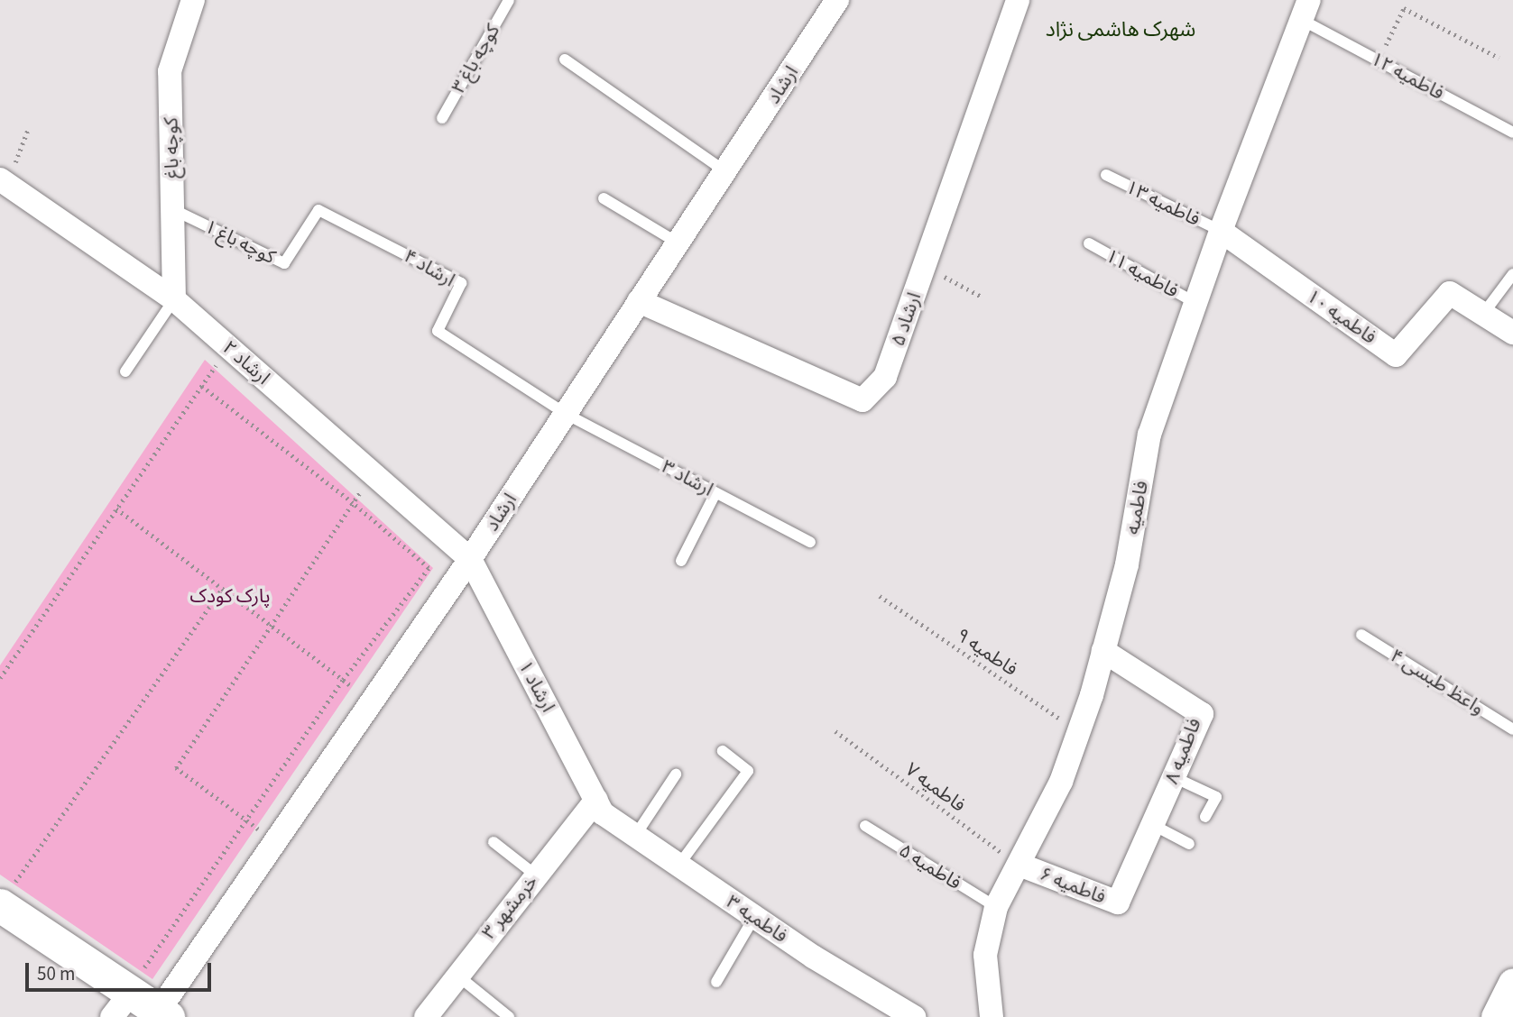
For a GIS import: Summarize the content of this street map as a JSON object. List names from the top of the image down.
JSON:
{
  "streets": {
    "street": [
      "ارشاد",
      "کوچه باغ",
      "فاطمیه ۱۰",
      "ارشاد ۵",
      "ارشاد ۲",
      "فاطمیه",
      "ارشاد ۱",
      "فاطمیه ۸",
      "فاطمیه ۶",
      "خرمشهر ۳",
      "فاطمیه ۳"
    ],
    "lane": [
      "کوچه باغ ۳",
      "فاطمیه ۱۲",
      "فاطمیه ۱۳",
      "کوچه باغ ۱",
      "ارشاد ۴",
      "فاطمیه ۱۱",
      "ارشاد ۳",
      "واعظ طبسی ۴",
      "فاطمیه ۵"
    ],
    "path": ["فاطمیه ۹", "فاطمیه ۷"]
  },
  "crossings": [
    ["فاطمیه ۱۲", "فاطمیه"],
    ["ارشاد", "ارشاد ۴"],
    ["ارشاد", "ارشاد ۵"],
    ["ارشاد", "ارشاد ۲"],
    ["ارشاد", "ارشاد ۳"],
    ["ارشاد", "ارشاد ۱"],
    ["کوچه باغ", "کوچه باغ ۱"],
    ["کوچه باغ", "ارشاد ۲"],
    ["فاطمیه ۱۳", "فاطمیه ۱۰"],
    ["فاطمیه ۱۳", "فاطمیه"],
    ["کوچه باغ ۱", "ارشاد ۴"],
    ["ارشاد ۴", "ارشاد ۳"],
    ["فاطمیه ۱۱", "فاطمیه"],
    ["فاطمیه ۱۰", "فاطمیه"],
    ["ارشاد ۲", "ارشاد ۱"],
    ["فاطمیه", "فاطمیه ۹"],
    ["فاطمیه", "فاطمیه ۸"],
    ["فاطمیه", "فاطمیه ۷"],
    ["فاطمیه", "فاطمیه ۵"],
    ["فاطمیه", "فاطمیه ۶"],
    ["ارشاد ۱", "خرمشهر ۳"],
    ["ارشاد ۱", "فاطمیه ۳"],
    ["فاطمیه ۸", "فاطمیه ۶"],
    ["فاطمیه ۷", "فاطمیه ۶"],
    ["خرمشهر ۳", "فاطمیه ۳"]
  ],
  "districts": ["شهرک هاشمی نژاد"],
  "parks": ["پارک کودک"],
  "scale_bar": "50 m"
}
